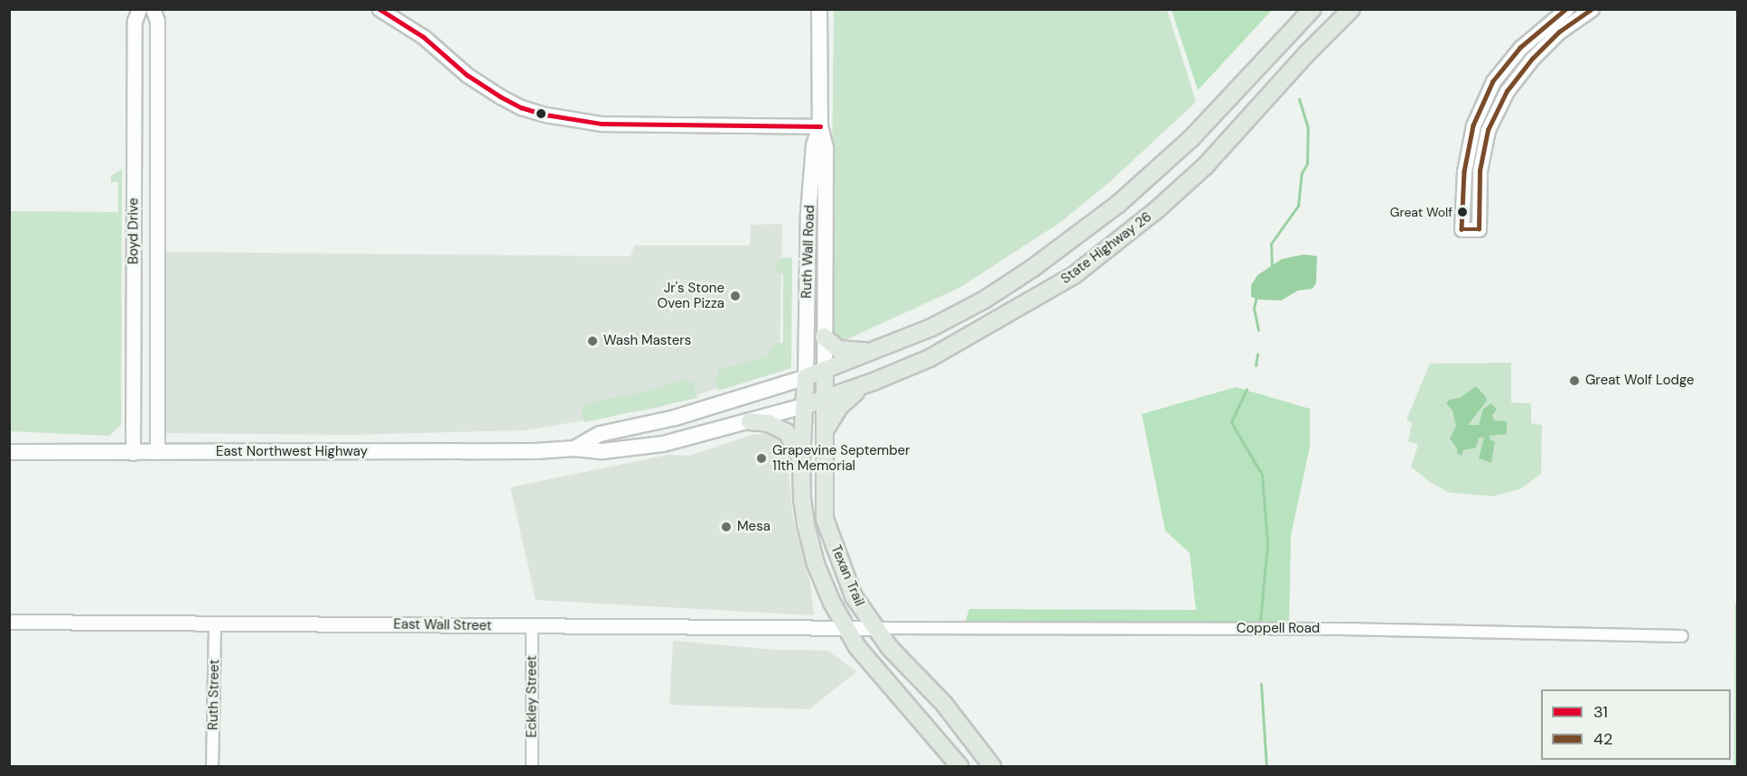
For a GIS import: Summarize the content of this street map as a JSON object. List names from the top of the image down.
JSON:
{
  "streets": {
    "main road": [
      "State Highway 26",
      "Ruth Wall Road",
      "East Northwest Highway",
      "Texan Trail"
    ],
    "street": [
      "Boyd Drive",
      "East Wall Street",
      "Coppell Road",
      "Ruth Street",
      "Eckley Street"
    ]
  },
  "crossings": [
    ["Boyd Drive", "East Northwest Highway"],
    ["State Highway 26", "Ruth Wall Road"],
    ["State Highway 26", "East Northwest Highway"],
    ["State Highway 26", "Texan Trail"],
    ["Ruth Wall Road", "East Northwest Highway"],
    ["Ruth Wall Road", "Texan Trail"],
    ["East Northwest Highway", "Texan Trail"],
    ["Texan Trail", "East Wall Street"],
    ["Texan Trail", "Coppell Road"],
    ["East Wall Street", "Coppell Road"],
    ["East Wall Street", "Ruth Street"],
    ["East Wall Street", "Eckley Street"]
  ],
  "places": [
    "Great Wolf",
    "Jr's Stone Oven Pizza",
    "Wash Masters",
    "Great Wolf Lodge",
    "Grapevine September 11th Memorial",
    "Mesa"
  ],
  "lines": ["transit line 31", "transit line 42"],
  "legend": ["31", "42"]
}
